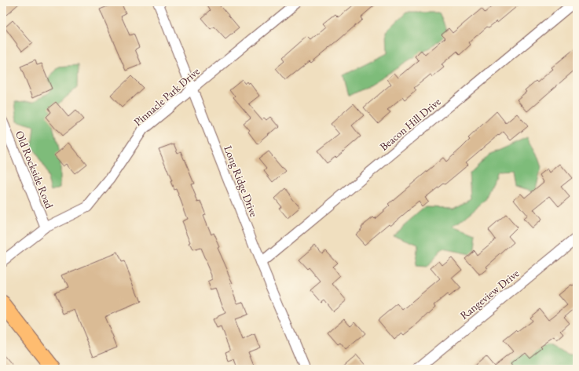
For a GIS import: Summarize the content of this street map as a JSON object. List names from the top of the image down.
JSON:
{
  "streets": {
    "street": [
      "Pinnacle Park Drive",
      "Beacon Hill Drive",
      "Old Rockside Road",
      "Long Ridge Drive",
      "Rangeview Drive"
    ]
  },
  "crossings": [
    ["Pinnacle Park Drive", "Old Rockside Road"],
    ["Pinnacle Park Drive", "Long Ridge Drive"],
    ["Beacon Hill Drive", "Long Ridge Drive"]
  ]
}
